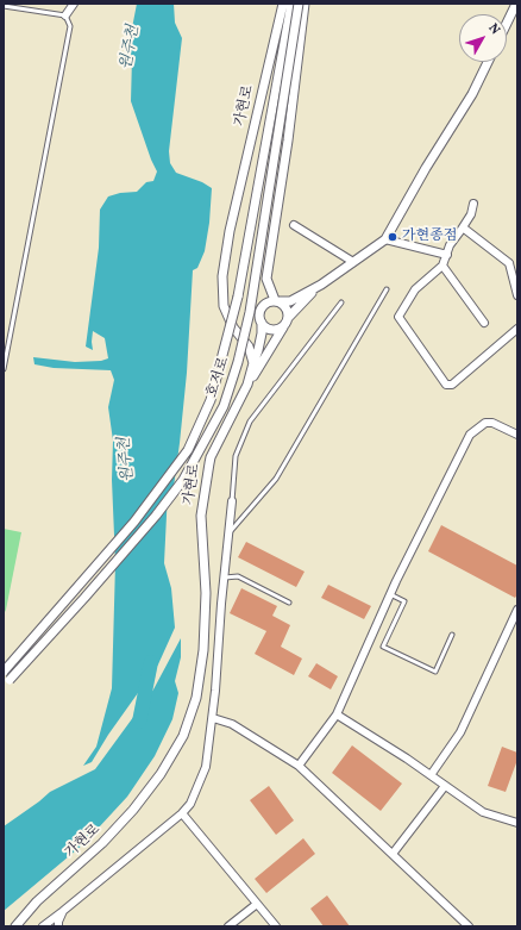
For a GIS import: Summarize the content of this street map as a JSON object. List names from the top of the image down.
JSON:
{
  "streets": {
    "street": ["가현로", "호저로"]
  },
  "water": ["원주천"],
  "places": ["가현종점"],
  "north": "top right"
}
